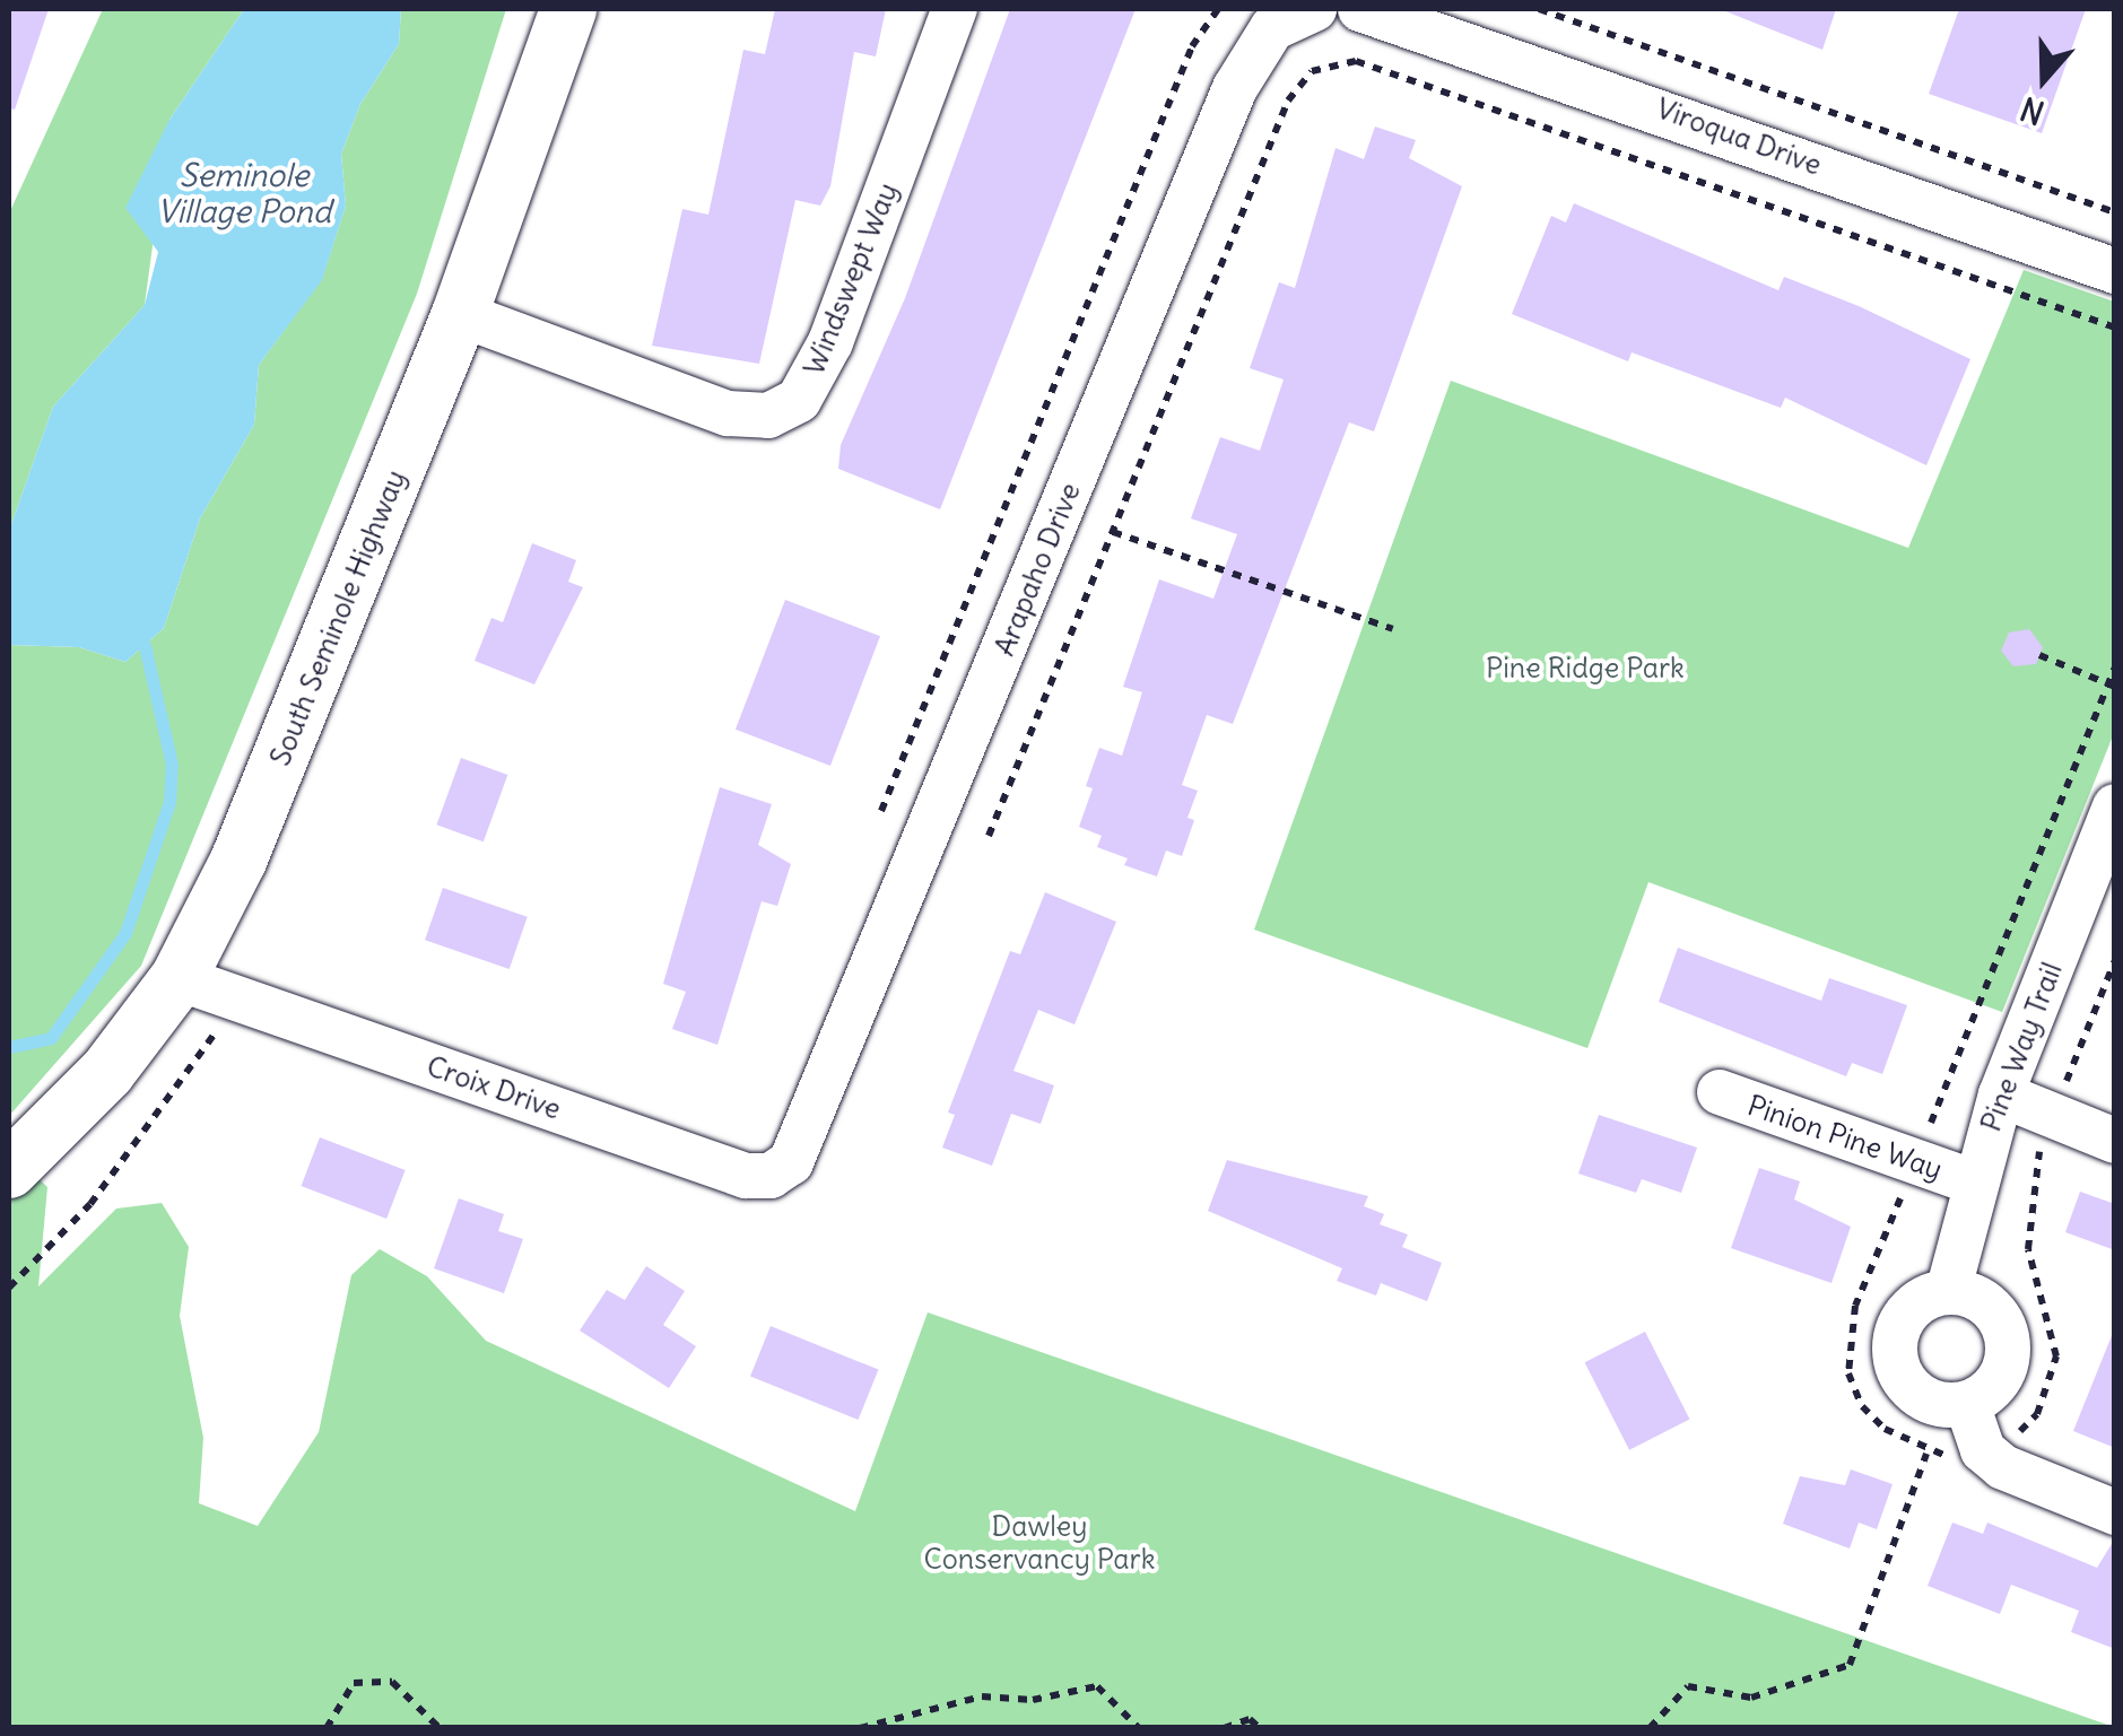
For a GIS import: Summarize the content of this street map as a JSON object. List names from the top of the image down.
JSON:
{
  "streets": {
    "street": [
      "Viroqua Drive",
      "Windswept Way",
      "Arapaho Drive",
      "South Seminole Highway",
      "Pine Way Trail",
      "Croix Drive",
      "Pinion Pine Way"
    ]
  },
  "crossings": [
    ["Windswept Way", "South Seminole Highway"],
    ["Arapaho Drive", "Croix Drive"],
    ["South Seminole Highway", "Croix Drive"],
    ["Pine Way Trail", "Pinion Pine Way"]
  ],
  "water": ["Seminole Village Pond"],
  "parks": ["Pine Ridge Park", "Dawley Conservancy Park"],
  "north": "bottom"
}
